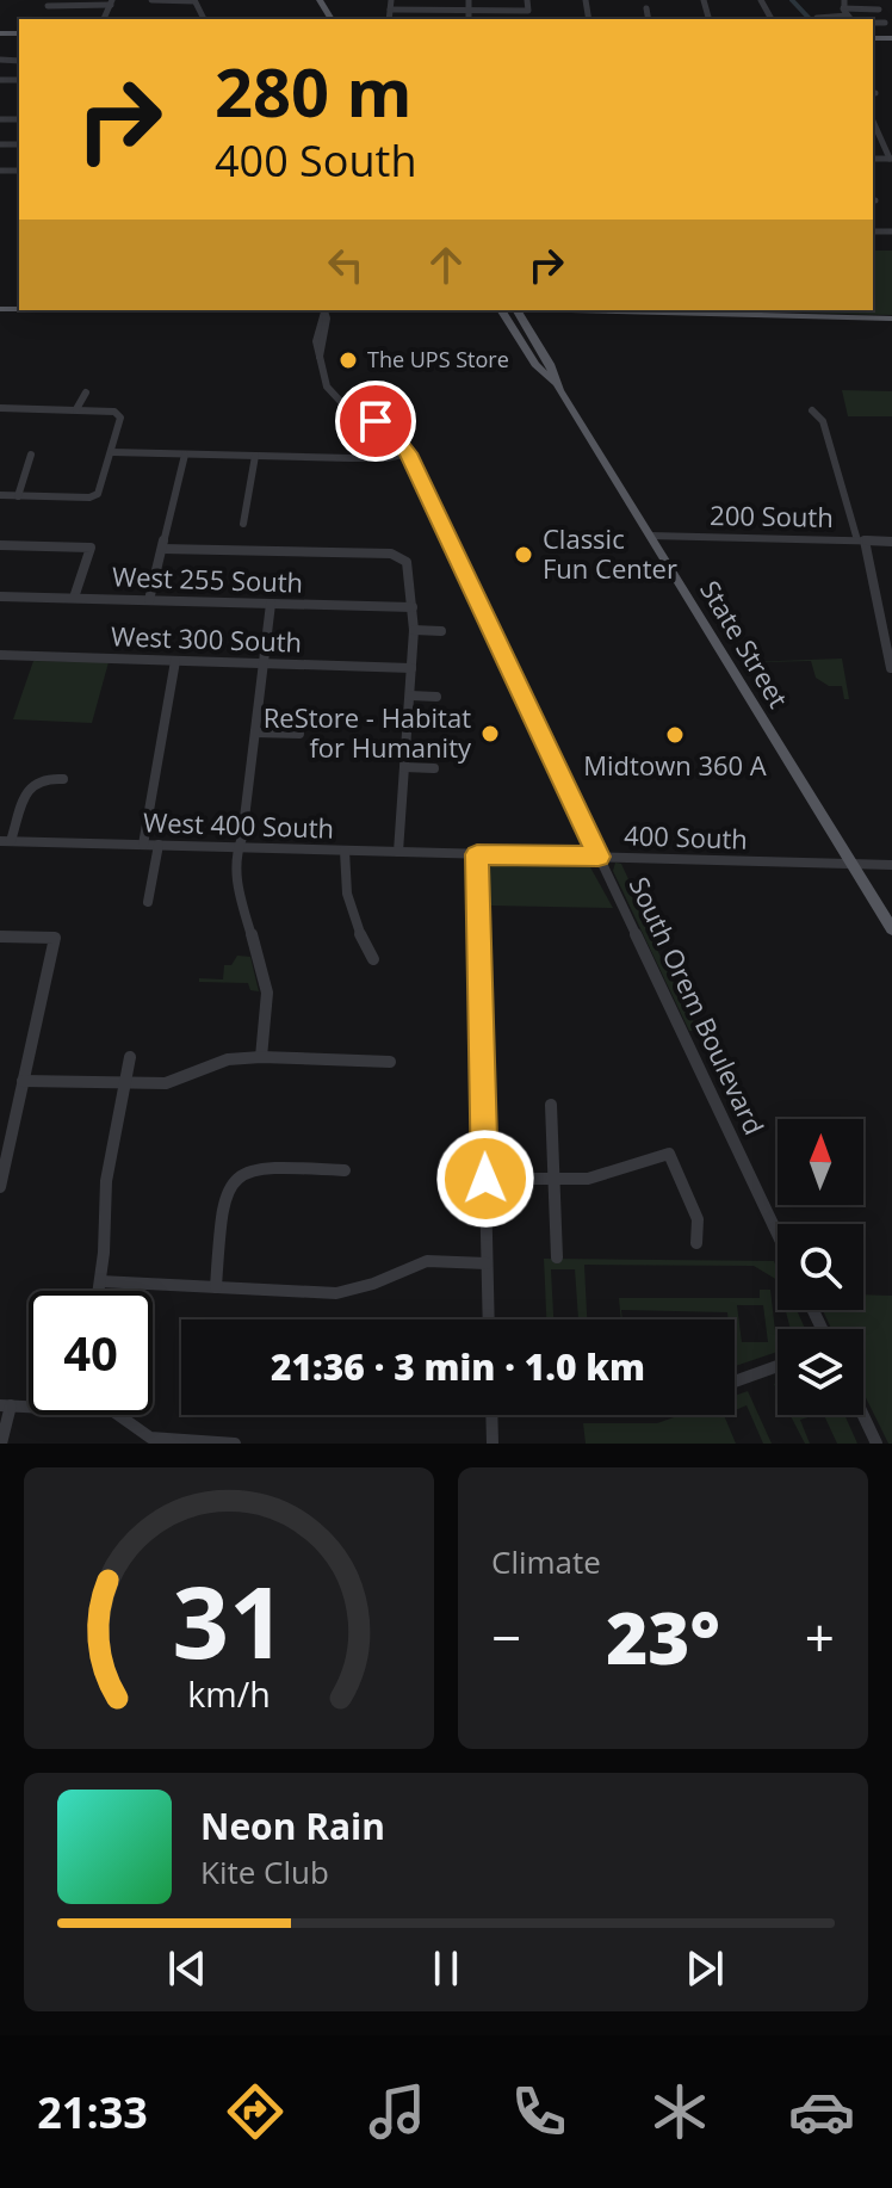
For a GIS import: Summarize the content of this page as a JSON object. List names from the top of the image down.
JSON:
{
  "streets": {
    "main road": ["State Street"],
    "street": [
      "200 South",
      "West 255 South",
      "West 300 South",
      "West 400 South",
      "400 South",
      "South Orem Boulevard"
    ]
  },
  "crossings": [
    ["200 South", "State Street"],
    ["State Street", "400 South"],
    ["West 400 South", "400 South"],
    ["400 South", "South Orem Boulevard"]
  ],
  "places": [
    "The UPS Store",
    "Classic Fun Center",
    "ReStore - Habitat for Humanity",
    "Midtown 360 A"
  ],
  "north": "top",
  "page": {
    "turn": ["280 m", "400 South"],
    "limit": "40",
    "trip": "21:36 · 3 min · 1.0 km",
    "tile": "Climate",
    "heat": ["−", "23°", "+"],
    "song": ["Neon Rain", "Kite Club"],
    "tabs": "21:33",
    "gauge": ["31", "km/h"]
  }
}
